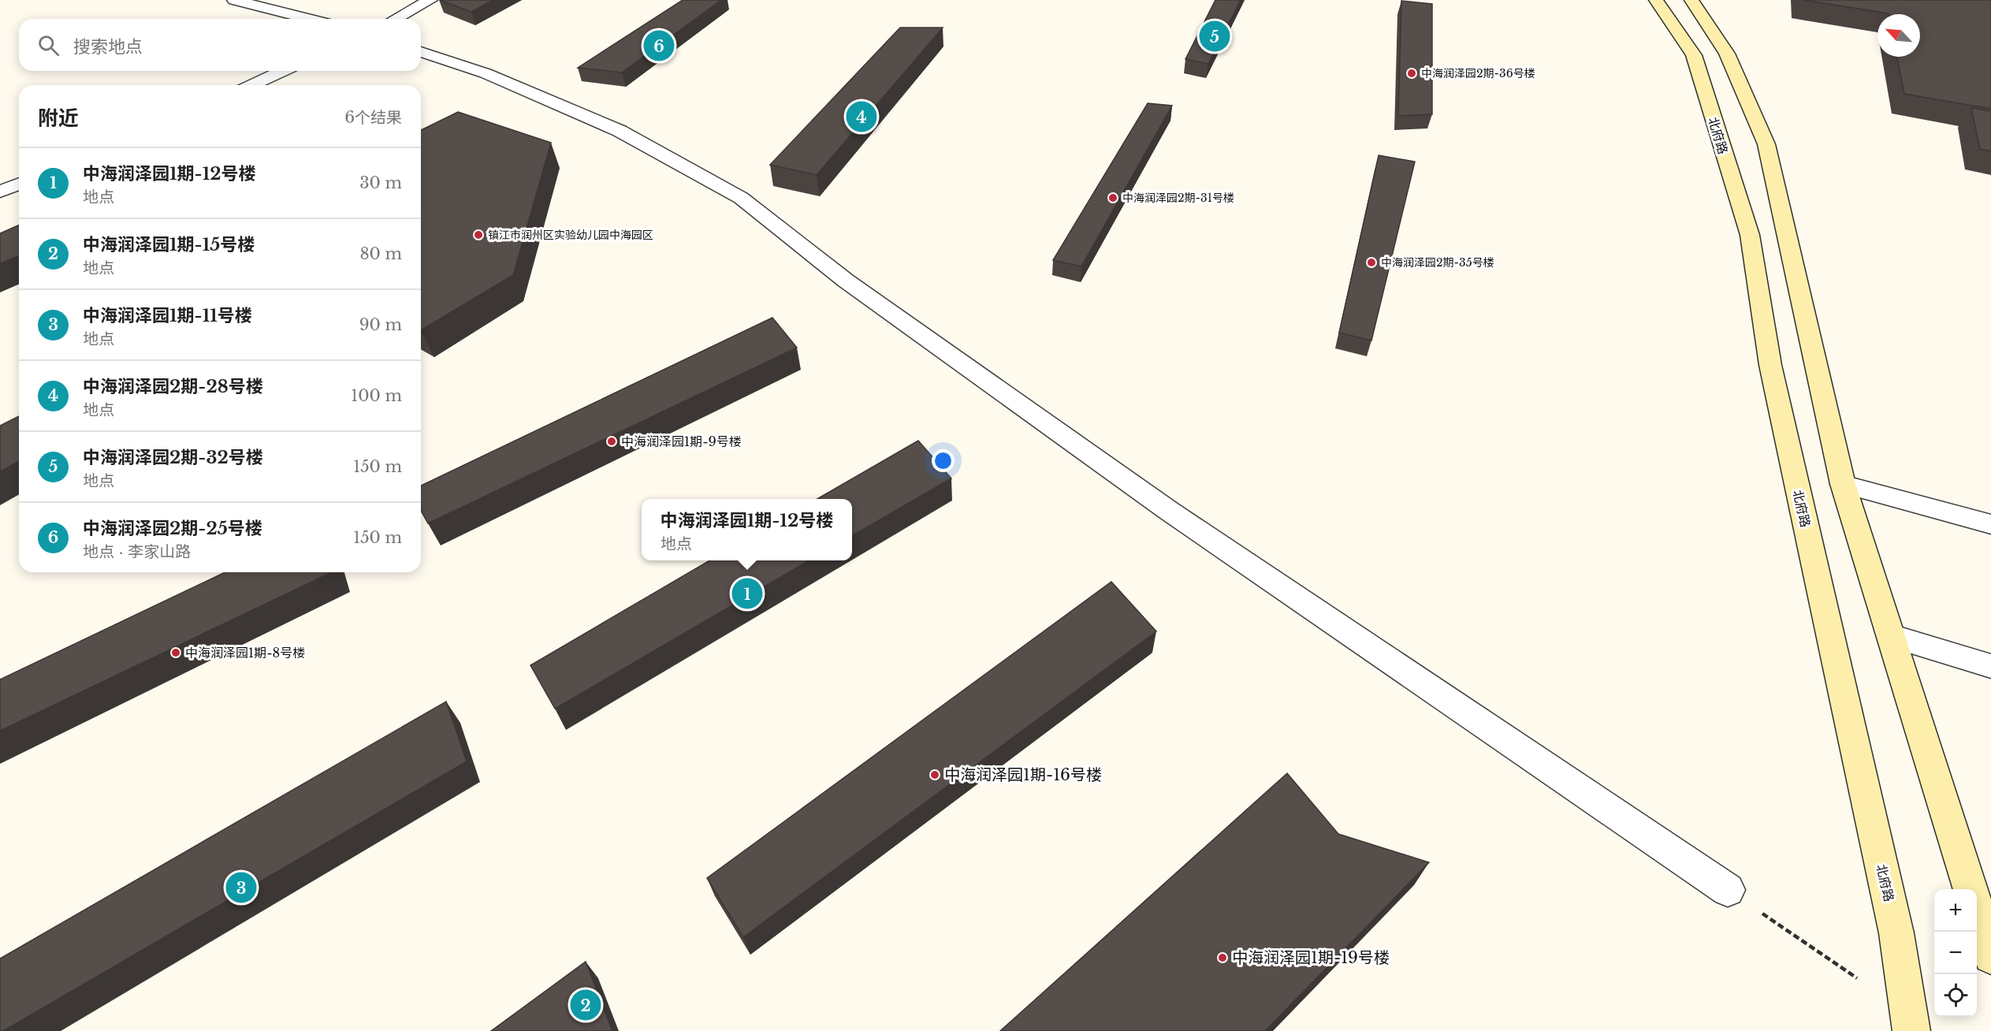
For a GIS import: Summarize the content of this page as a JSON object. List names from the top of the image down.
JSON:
{
  "streets": {
    "main road": ["北府路"]
  },
  "places": [
    "中海润泽园2期-36号楼",
    "中海润泽园2期-31号楼",
    "镇江市润州区实验幼儿园中海园区",
    "中海润泽园2期-35号楼",
    "中海润泽园1期-9号楼",
    "中海润泽园1期-8号楼",
    "中海润泽园1期-16号楼",
    "中海润泽园1期-19号楼"
  ],
  "north": "top left",
  "page": {
    "pins": [
      "5",
      "6",
      "4",
      "1",
      "3",
      "2"
    ],
    "search": "搜索地点",
    "heading": ["附近", "6个结果"],
    "list": [
      {
        "mark": "1",
        "name": "中海润泽园1期-12号楼",
        "note": "地点",
        "value": "30 m"
      },
      {
        "mark": "2",
        "name": "中海润泽园1期-15号楼",
        "note": "地点",
        "value": "80 m"
      },
      {
        "mark": "3",
        "name": "中海润泽园1期-11号楼",
        "note": "地点",
        "value": "90 m"
      },
      {
        "mark": "4",
        "name": "中海润泽园2期-28号楼",
        "note": "地点",
        "value": "100 m"
      },
      {
        "mark": "5",
        "name": "中海润泽园2期-32号楼",
        "note": "地点",
        "value": "150 m"
      },
      {
        "mark": "6",
        "name": "中海润泽园2期-25号楼",
        "note": "地点 · 李家山路",
        "value": "150 m"
      }
    ],
    "popup": ["中海润泽园1期-12号楼", "地点"],
    "map_buttons": ["+", "−"]
  }
}
